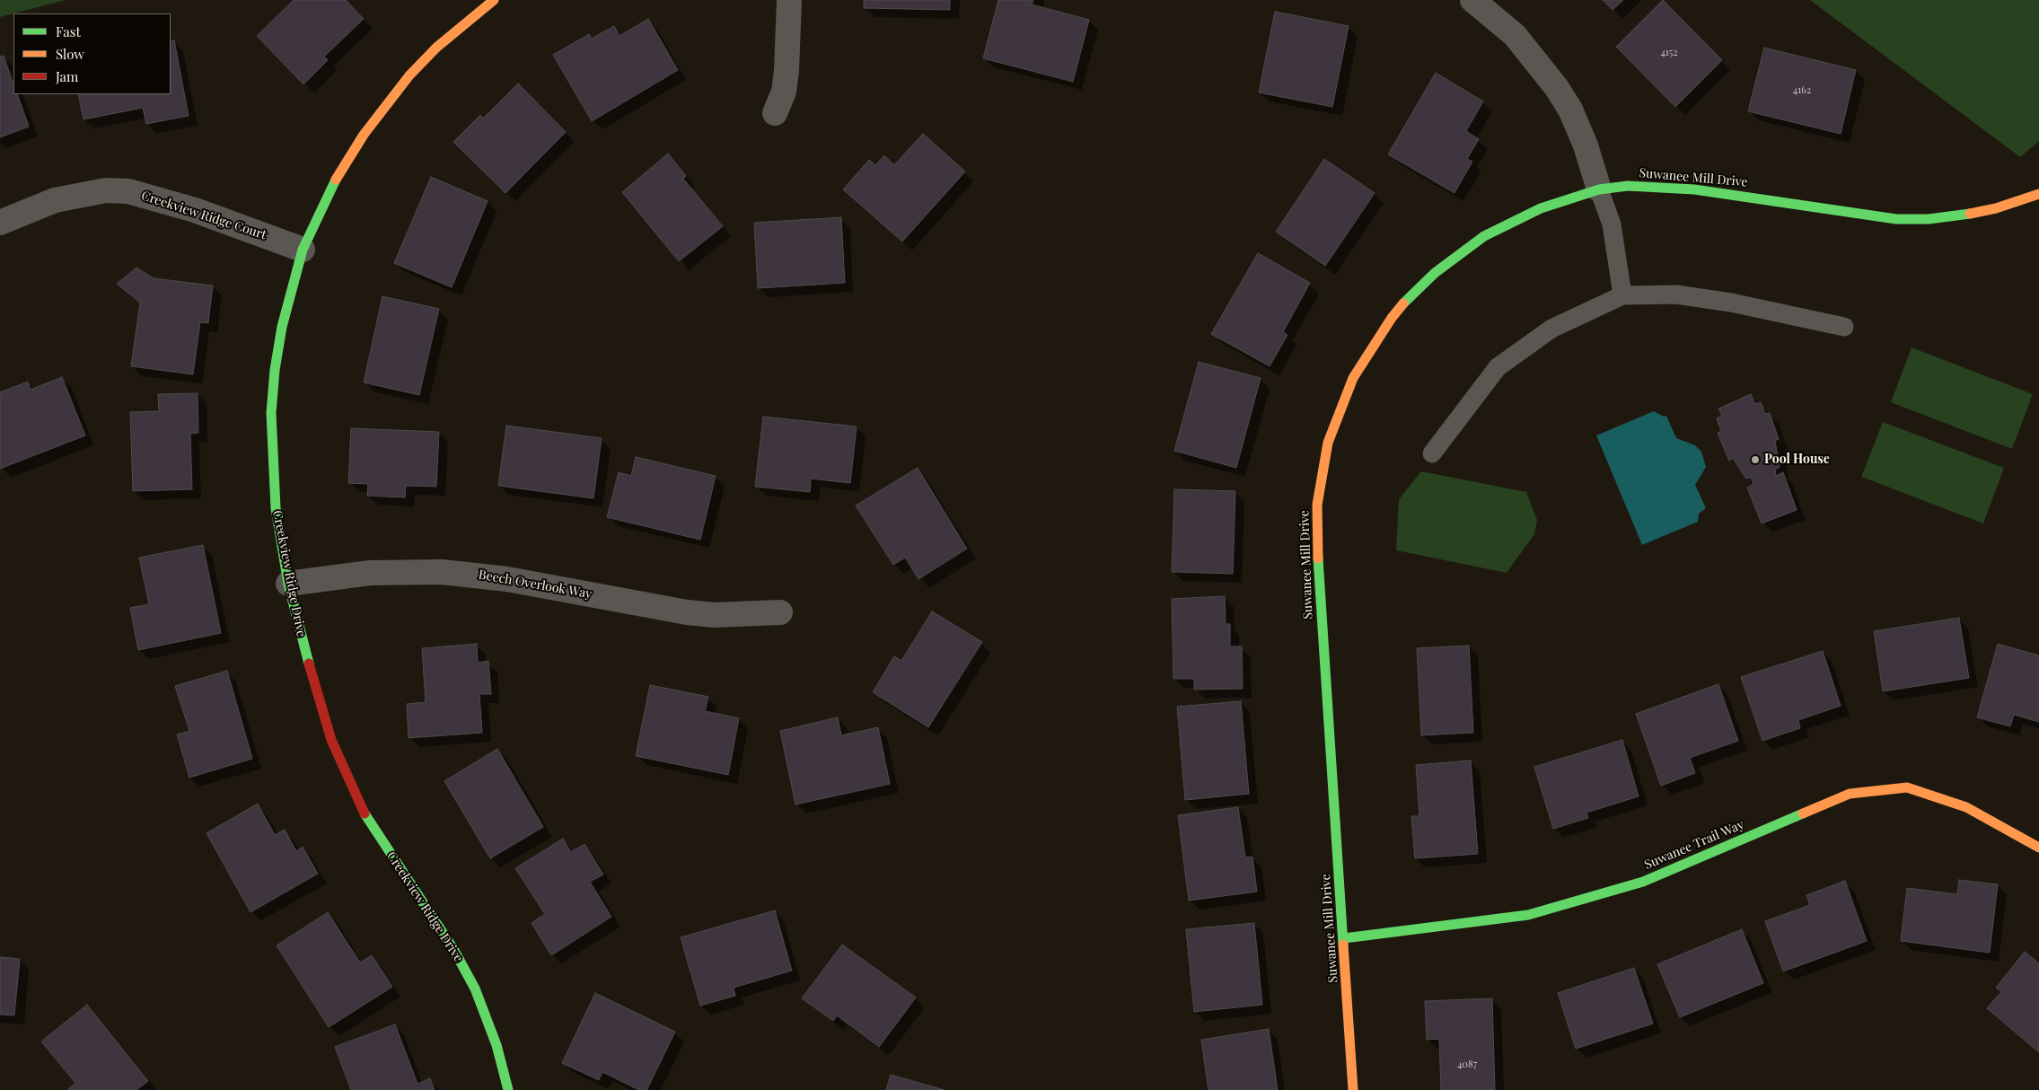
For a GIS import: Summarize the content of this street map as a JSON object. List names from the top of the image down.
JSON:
{
  "streets": {
    "street": [
      "Suwanee Mill Drive",
      "Creekview Ridge Court",
      "Creekview Ridge Drive",
      "Beech Overlook Way",
      "Suwanee Trail Way"
    ]
  },
  "crossings": [
    ["Suwanee Mill Drive", "Suwanee Trail Way"],
    ["Creekview Ridge Court", "Creekview Ridge Drive"],
    ["Creekview Ridge Drive", "Beech Overlook Way"]
  ],
  "places": ["Pool House"],
  "house_numbers": ["4152", "4162", "4087"],
  "legend": ["Fast", "Slow", "Jam"]
}
